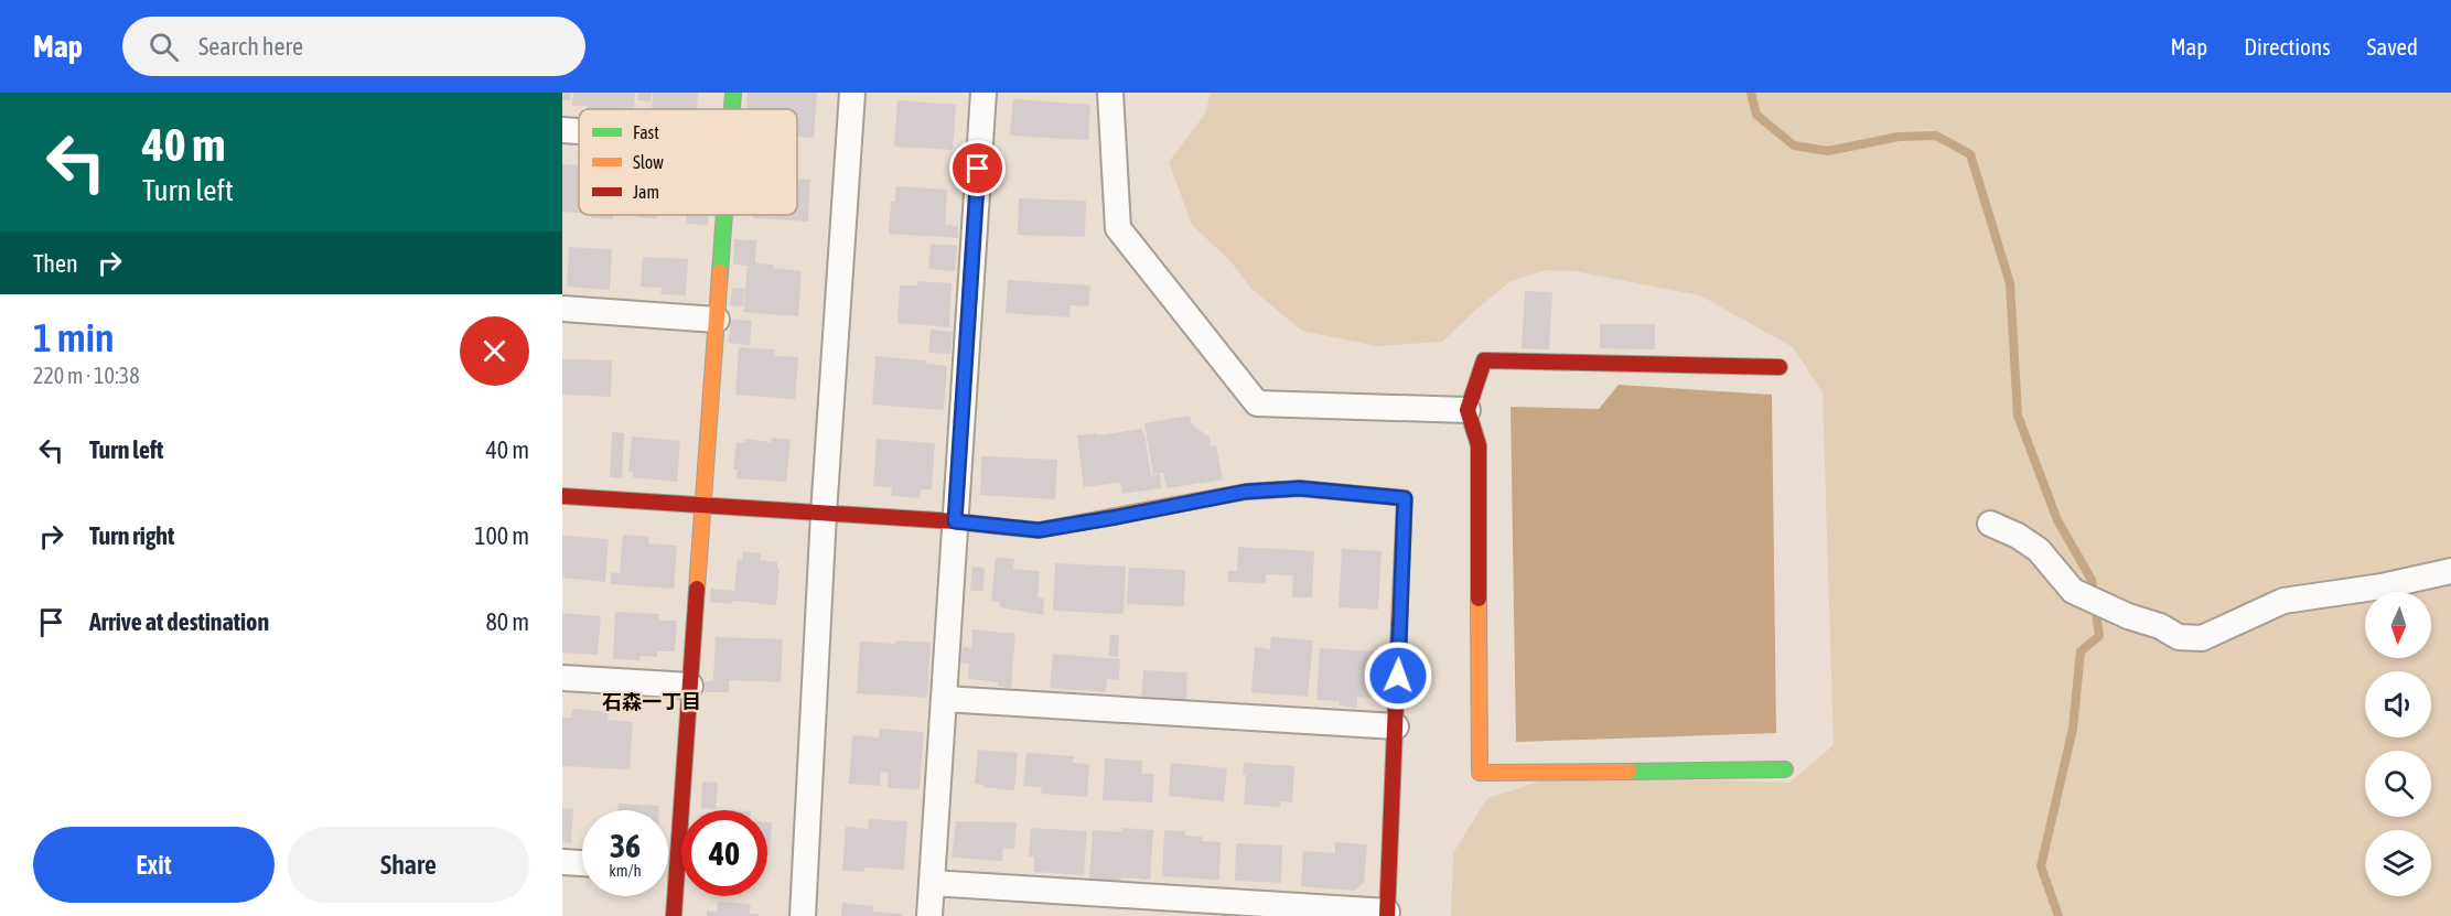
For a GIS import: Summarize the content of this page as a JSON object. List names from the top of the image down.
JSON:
{
  "districts": ["石森一丁目"],
  "legend": ["Fast", "Slow", "Jam"],
  "north": "bottom",
  "page": {
    "header": "Map",
    "search": "Search here",
    "nav": ["Map", "Directions", "Saved"],
    "turn": ["40 m", "Turn left"],
    "then": "Then",
    "heading": ["1 min", "220 m · 10:38"],
    "list": [
      {
        "name": "Turn left",
        "value": "40 m"
      },
      {
        "name": "Turn right",
        "value": "100 m"
      },
      {
        "name": "Arrive at destination",
        "value": "80 m"
      }
    ],
    "speed": "36 km/h",
    "limit": "40",
    "buttons": ["Exit", "Share"]
  }
}
